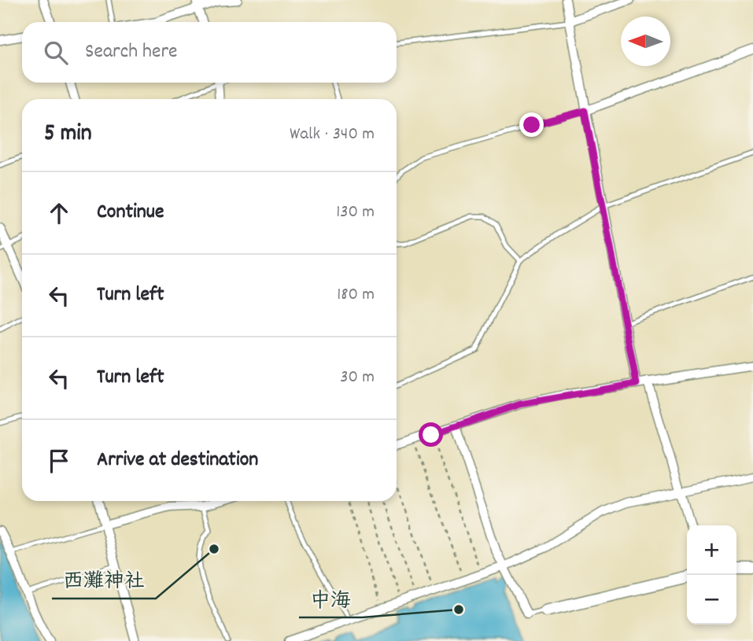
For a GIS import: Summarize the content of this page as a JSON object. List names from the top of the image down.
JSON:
{
  "places": ["西灘神社", "中海"],
  "north": "left",
  "page": {
    "search": "Search here",
    "heading": ["5 min", "Walk · 340 m"],
    "list": [
      ["Continue", "130 m"],
      ["Turn left", "180 m"],
      ["Turn left", "30 m"],
      "Arrive at destination"
    ],
    "map_buttons": ["+", "−"]
  }
}
